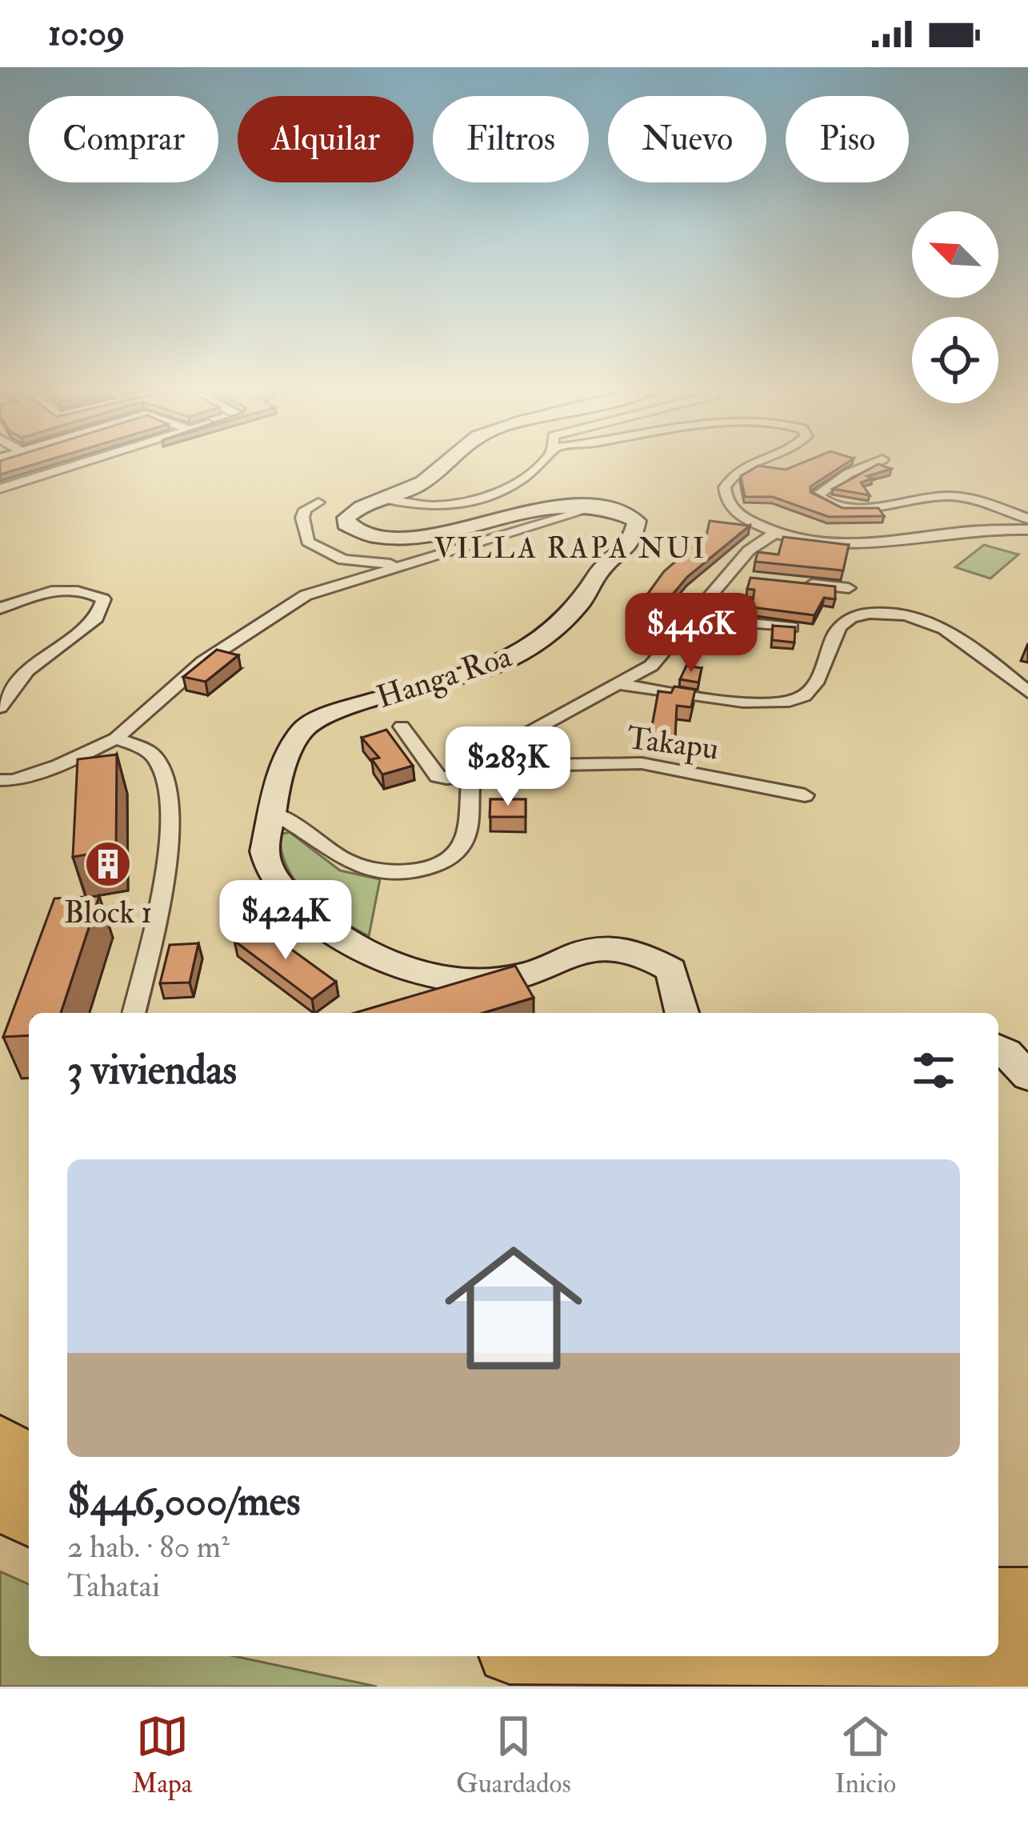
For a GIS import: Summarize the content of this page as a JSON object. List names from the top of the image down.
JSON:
{
  "streets": {
    "street": ["Hanga Roa", "Takapu"]
  },
  "districts": ["VILLA RAPA NUI"],
  "places": {
    "building": ["Block 1"]
  },
  "north": "top left",
  "page": {
    "status": "10:09",
    "chip": [
      "Comprar",
      "Alquilar",
      "Filtros",
      "Nuevo",
      "Piso"
    ],
    "price": ["$446K", "$283K", "$424K"],
    "heading": "3 viviendas",
    "list": [
      {
        "name": "$446,000/mes",
        "note": "2 hab. · 80 m² · Tahatai"
      }
    ],
    "tabs": ["Mapa", "Guardados", "Inicio"]
  }
}
